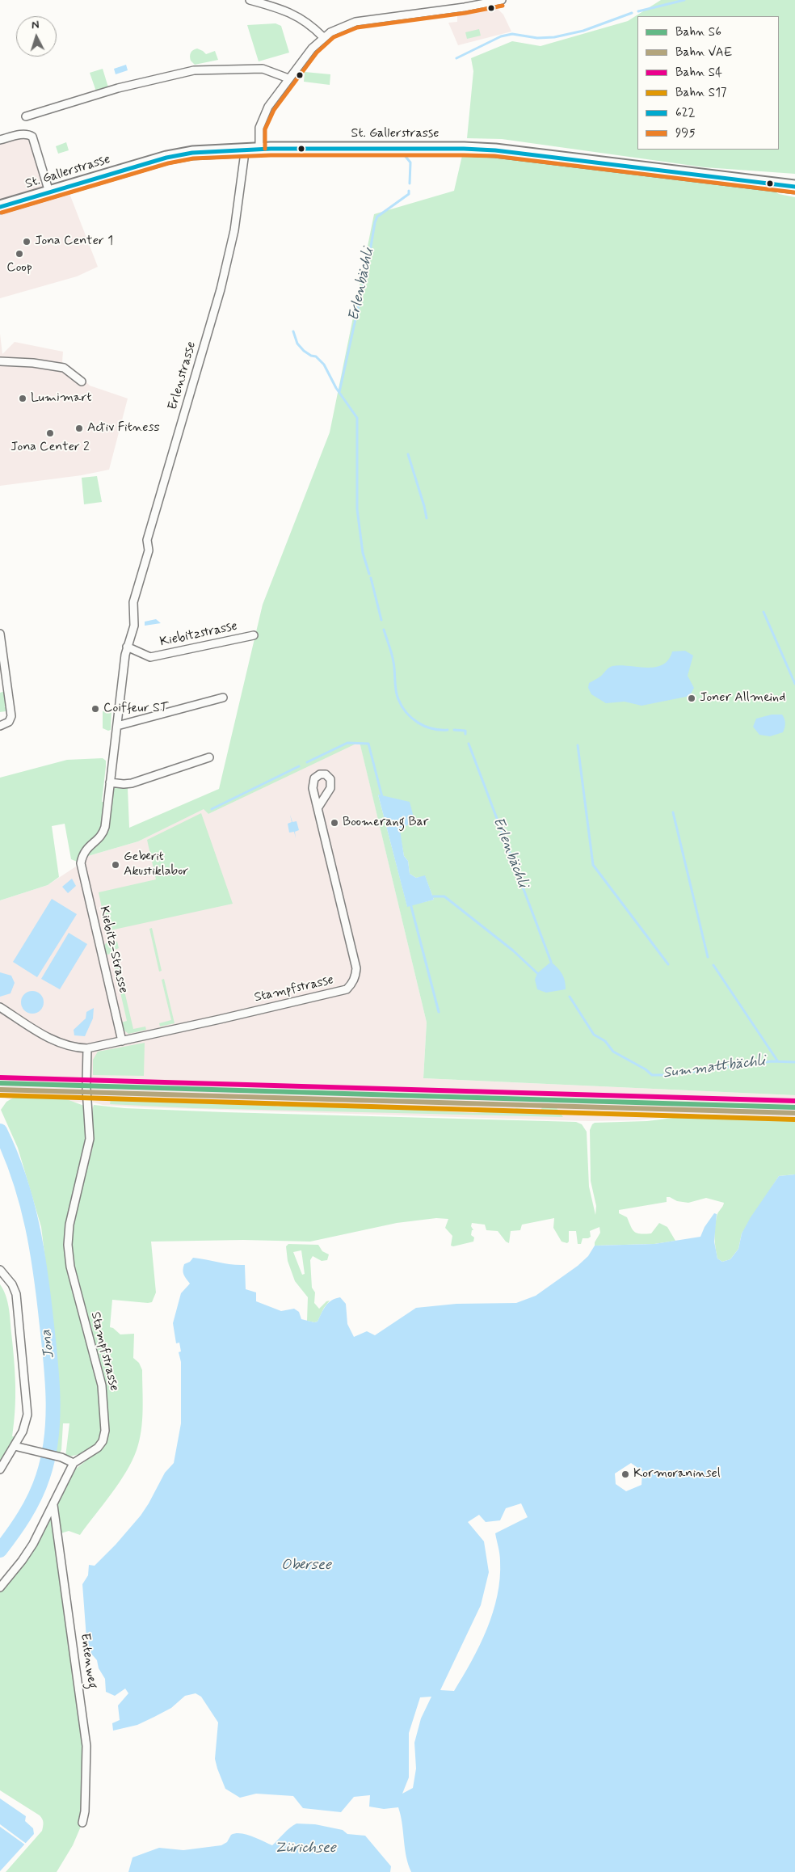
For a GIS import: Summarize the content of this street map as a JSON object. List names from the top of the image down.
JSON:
{
  "streets": {
    "main road": ["St. Gallerstrasse"],
    "street": [
      "Erlenstrasse",
      "Kiebitzstrasse",
      "Kiebitz-Strasse",
      "Stampfstrasse",
      "Entenweg"
    ]
  },
  "crossings": [
    ["St. Gallerstrasse", "Erlenstrasse"],
    ["Erlenstrasse", "Kiebitzstrasse"],
    ["Kiebitz-Strasse", "Stampfstrasse"]
  ],
  "water": [
    "Erlenbächli",
    "Summattbächli",
    "Jona",
    "Obersee",
    "Zürichsee"
  ],
  "places": [
    "Jona Center 1",
    "Coop",
    "Lumimart",
    "Activ Fitness",
    "Jona Center 2",
    "Joner Allmeind",
    "Coiffeur ST",
    "Boomerang Bar",
    "Geberit Akustiklabor",
    "Kormoraninsel"
  ],
  "lines": [
    "transit line 995",
    "transit line 622",
    "rail line S4",
    "rail line S6",
    "rail line VAE",
    "rail line S17"
  ],
  "legend": [
    "Bahn S6",
    "Bahn VAE",
    "Bahn S4",
    "Bahn S17",
    "622",
    "995"
  ],
  "north": "top"
}
